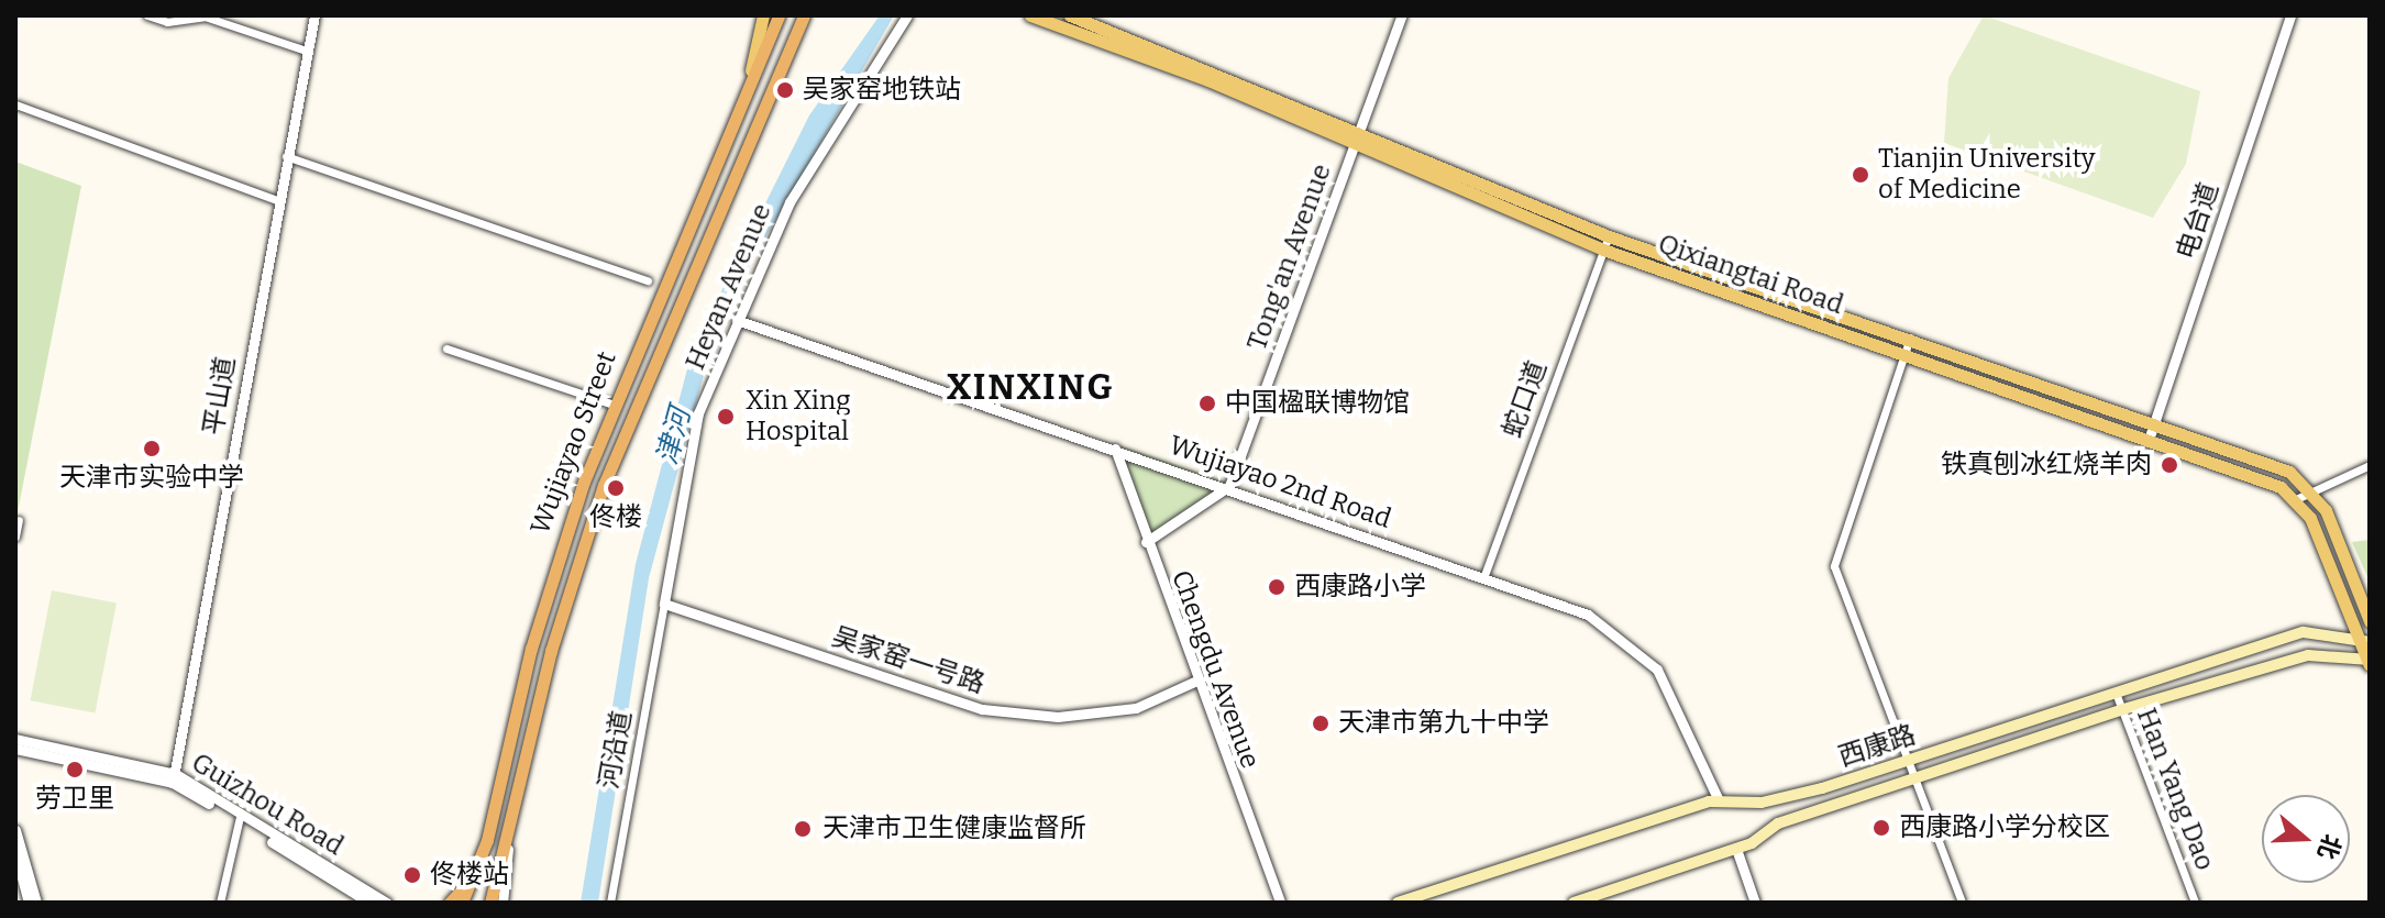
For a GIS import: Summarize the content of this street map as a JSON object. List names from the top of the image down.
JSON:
{
  "streets": {
    "highway": ["Wujiayao Street"],
    "main road": ["Qixiangtai Road", "西康路"],
    "street": [
      "电台道",
      "Tong'an Avenue",
      "Heyan Avenue",
      "平山道",
      "蛇口道",
      "Wujiayao 2nd Road",
      "吴家窑一号路",
      "Chengdu Avenue",
      "河沿道",
      "Han Yang Dao",
      "Guizhou Road"
    ]
  },
  "crossings": [
    ["电台道", "Qixiangtai Road"],
    ["Tong'an Avenue", "Qixiangtai Road"],
    ["Tong'an Avenue", "Wujiayao 2nd Road"],
    ["Qixiangtai Road", "蛇口道"],
    ["Heyan Avenue", "Wujiayao 2nd Road"],
    ["Heyan Avenue", "吴家窑一号路"],
    ["Heyan Avenue", "河沿道"],
    ["平山道", "Guizhou Road"],
    ["蛇口道", "Wujiayao 2nd Road"],
    ["Wujiayao 2nd Road", "Chengdu Avenue"],
    ["Wujiayao 2nd Road", "西康路"],
    ["吴家窑一号路", "Chengdu Avenue"],
    ["吴家窑一号路", "河沿道"],
    ["西康路", "Han Yang Dao"]
  ],
  "districts": ["XINXING"],
  "water": ["津河"],
  "places": [
    "吴家窑地铁站",
    "Tianjin University of Medicine",
    "中国楹联博物馆",
    "Xin Xing Hospital",
    "天津市实验中学",
    "铁真刨冰红烧羊肉",
    "佟楼",
    "西康路小学",
    "天津市第九十中学",
    "劳卫里",
    "西康路小学分校区",
    "天津市卫生健康监督所",
    "佟楼站"
  ],
  "north": "right"
}
